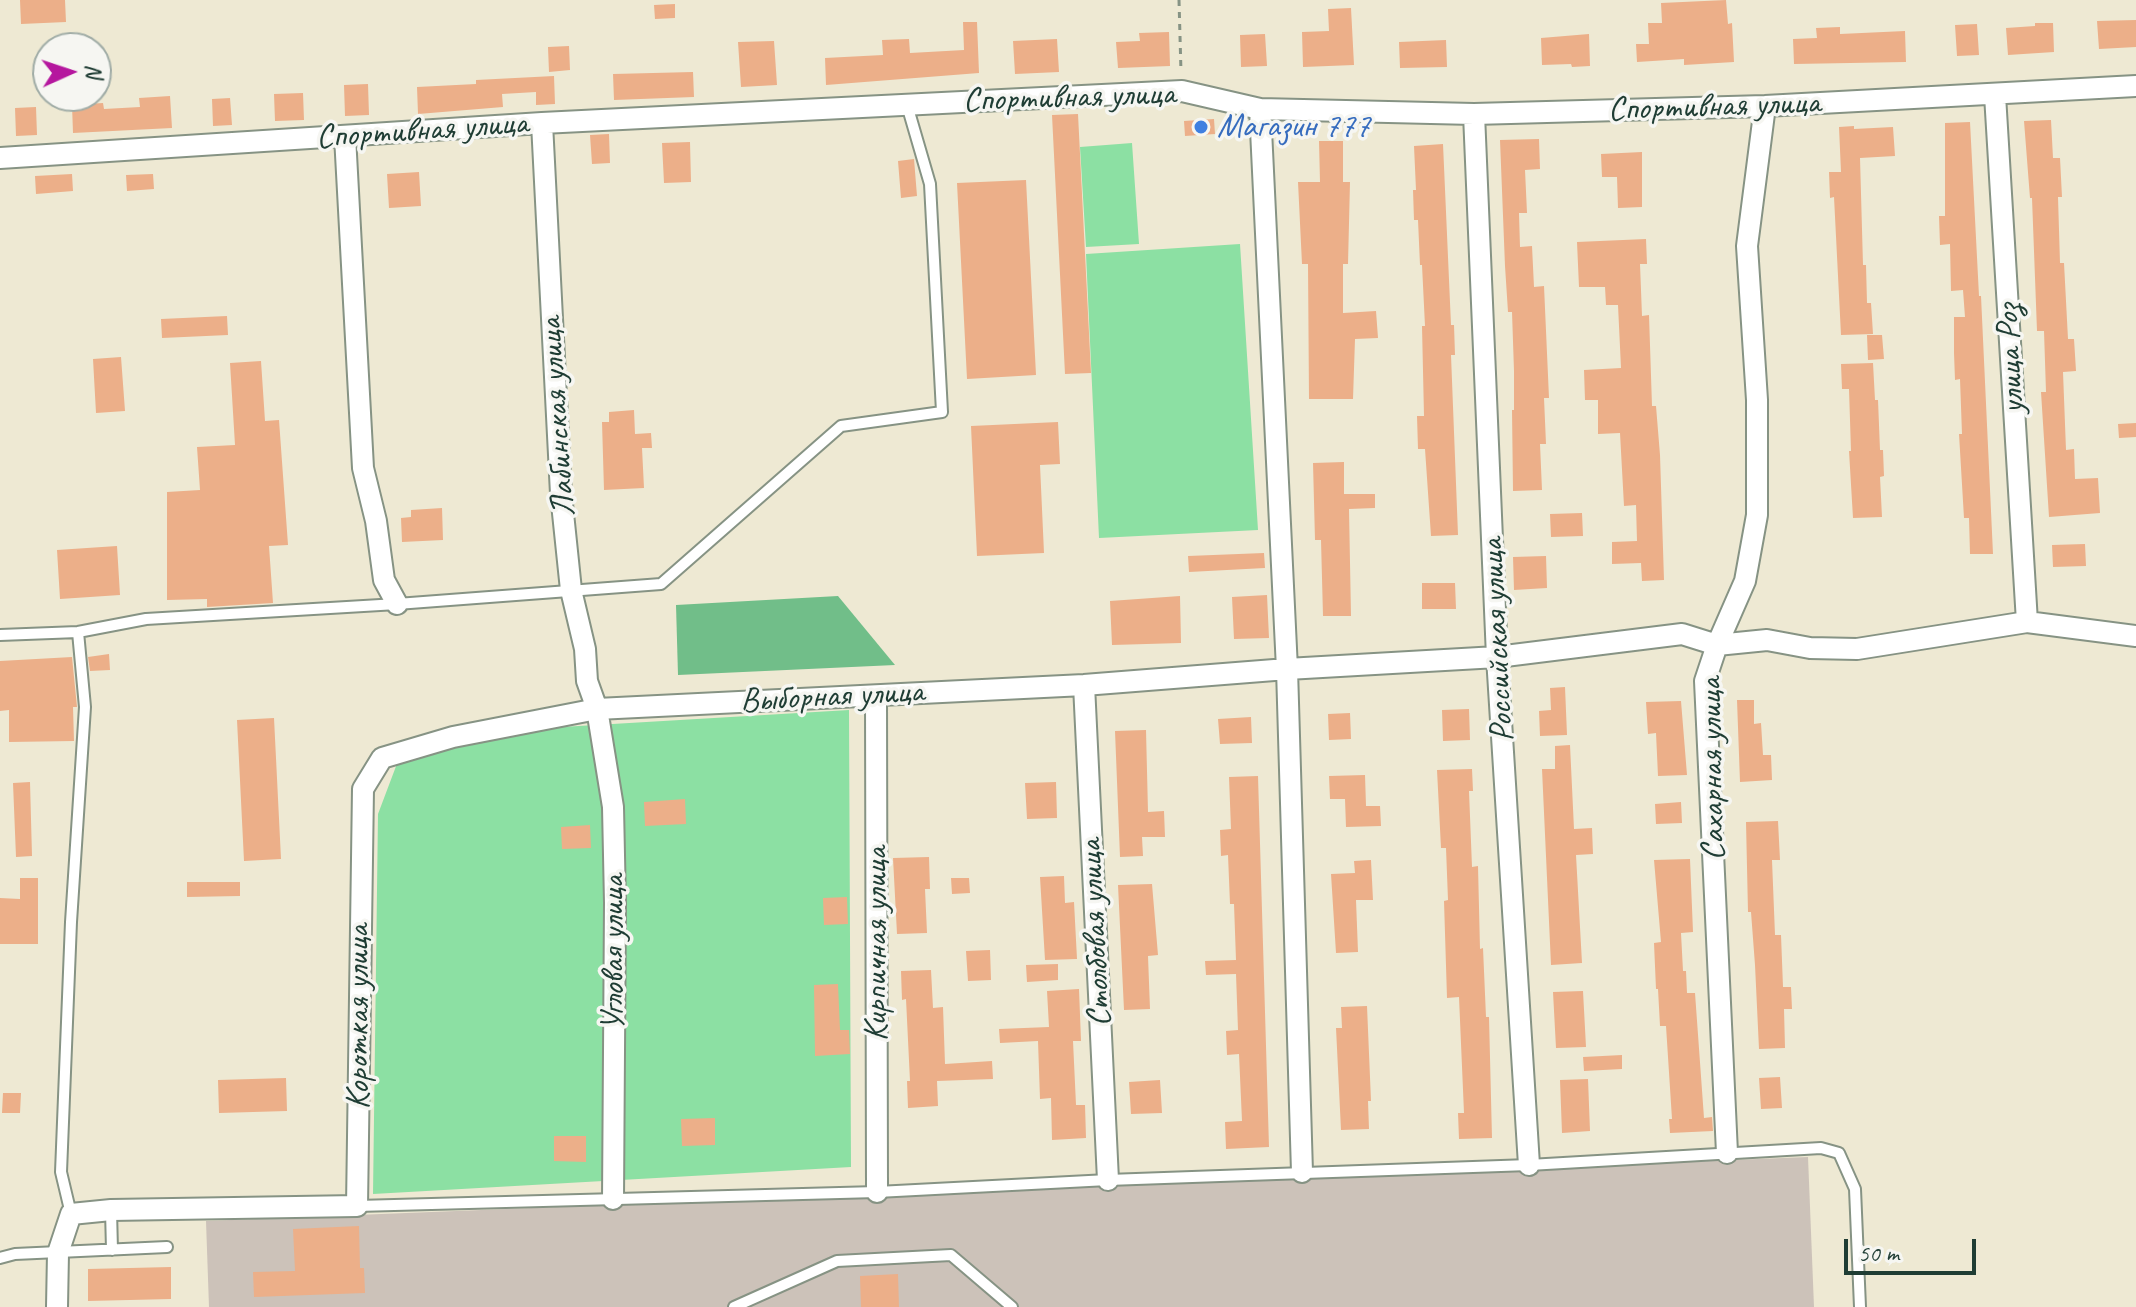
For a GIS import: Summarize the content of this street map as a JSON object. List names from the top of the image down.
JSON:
{
  "streets": {
    "street": [
      "Спортивная улица",
      "улица Роз",
      "Лабинская улица",
      "Российская улица",
      "Выборная улица",
      "Сахарная улица",
      "Столбовая улица",
      "Кирпичная улица",
      "Угловая улица",
      "Короткая улица"
    ]
  },
  "crossings": [
    ["Спортивная улица", "улица Роз"],
    ["Спортивная улица", "Лабинская улица"],
    ["Спортивная улица", "Российская улица"],
    ["Спортивная улица", "Сахарная улица"],
    ["Лабинская улица", "Выборная улица"],
    ["Лабинская улица", "Угловая улица"],
    ["Российская улица", "Выборная улица"],
    ["Выборная улица", "Сахарная улица"],
    ["Выборная улица", "Столбовая улица"],
    ["Выборная улица", "Кирпичная улица"],
    ["Выборная улица", "Угловая улица"],
    ["Выборная улица", "Короткая улица"]
  ],
  "places": ["Магазин 777"],
  "scale_bar": "50 m",
  "north": "right"
}
